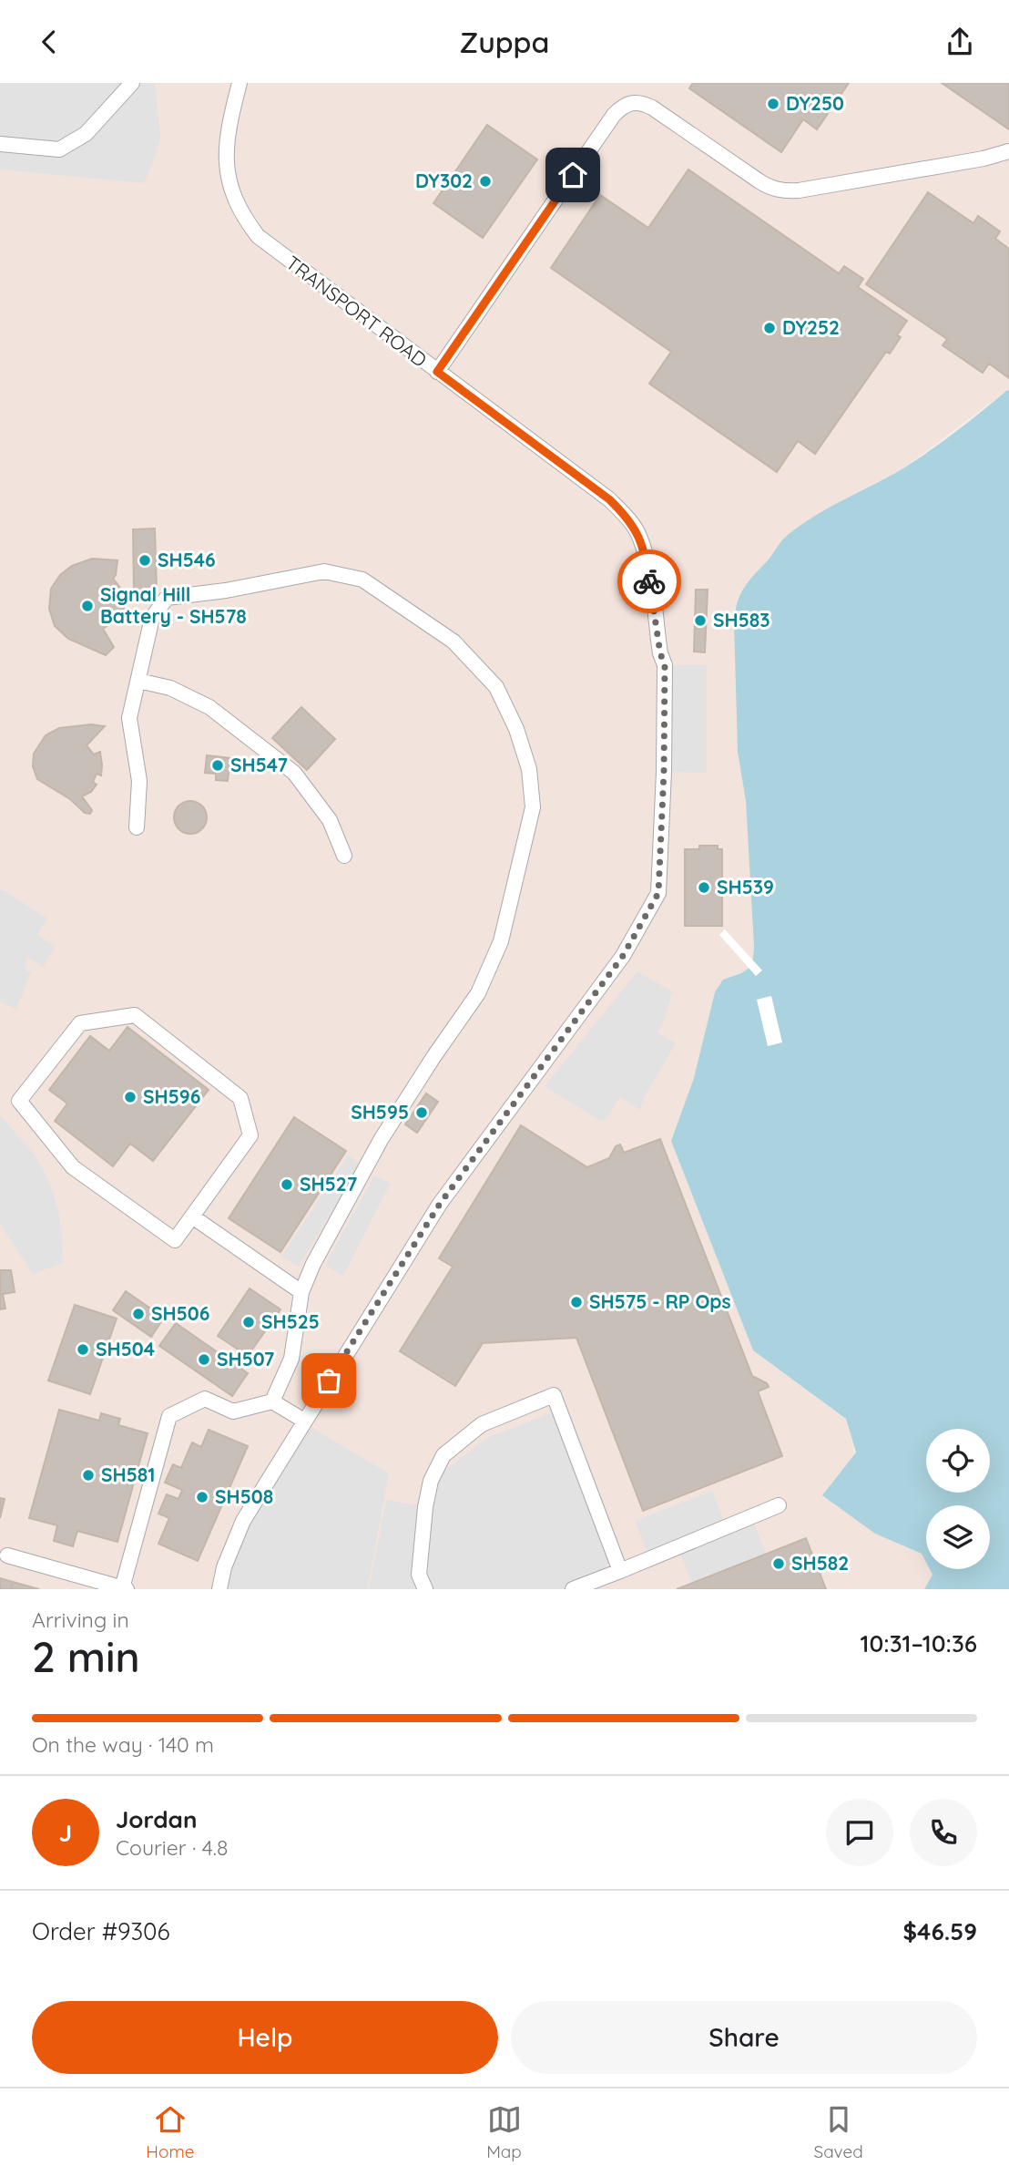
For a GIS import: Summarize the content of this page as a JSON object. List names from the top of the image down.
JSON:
{
  "streets": {
    "lane": ["TRANSPORT ROAD"]
  },
  "places": [
    "DY250",
    "DY302",
    "DY252",
    "SH546",
    "Signal Hill Battery - SH578",
    "SH583",
    "SH547",
    "SH539",
    "SH596",
    "SH595",
    "SH527",
    "SH575 - RP Ops",
    "SH506",
    "SH525",
    "SH504",
    "SH507",
    "SH581",
    "SH508",
    "SH582"
  ],
  "page": {
    "header": "Zuppa",
    "heading": ["2 min", "Arriving in", "10:31–10:36"],
    "panel": [
      "Jordan",
      "Courier · 4.8",
      "Order #9306",
      "$46.59"
    ],
    "bar": "On the way · 140 m",
    "round": "J",
    "buttons": ["Help", "Share"],
    "tabs": ["Home", "Map", "Saved"]
  }
}
